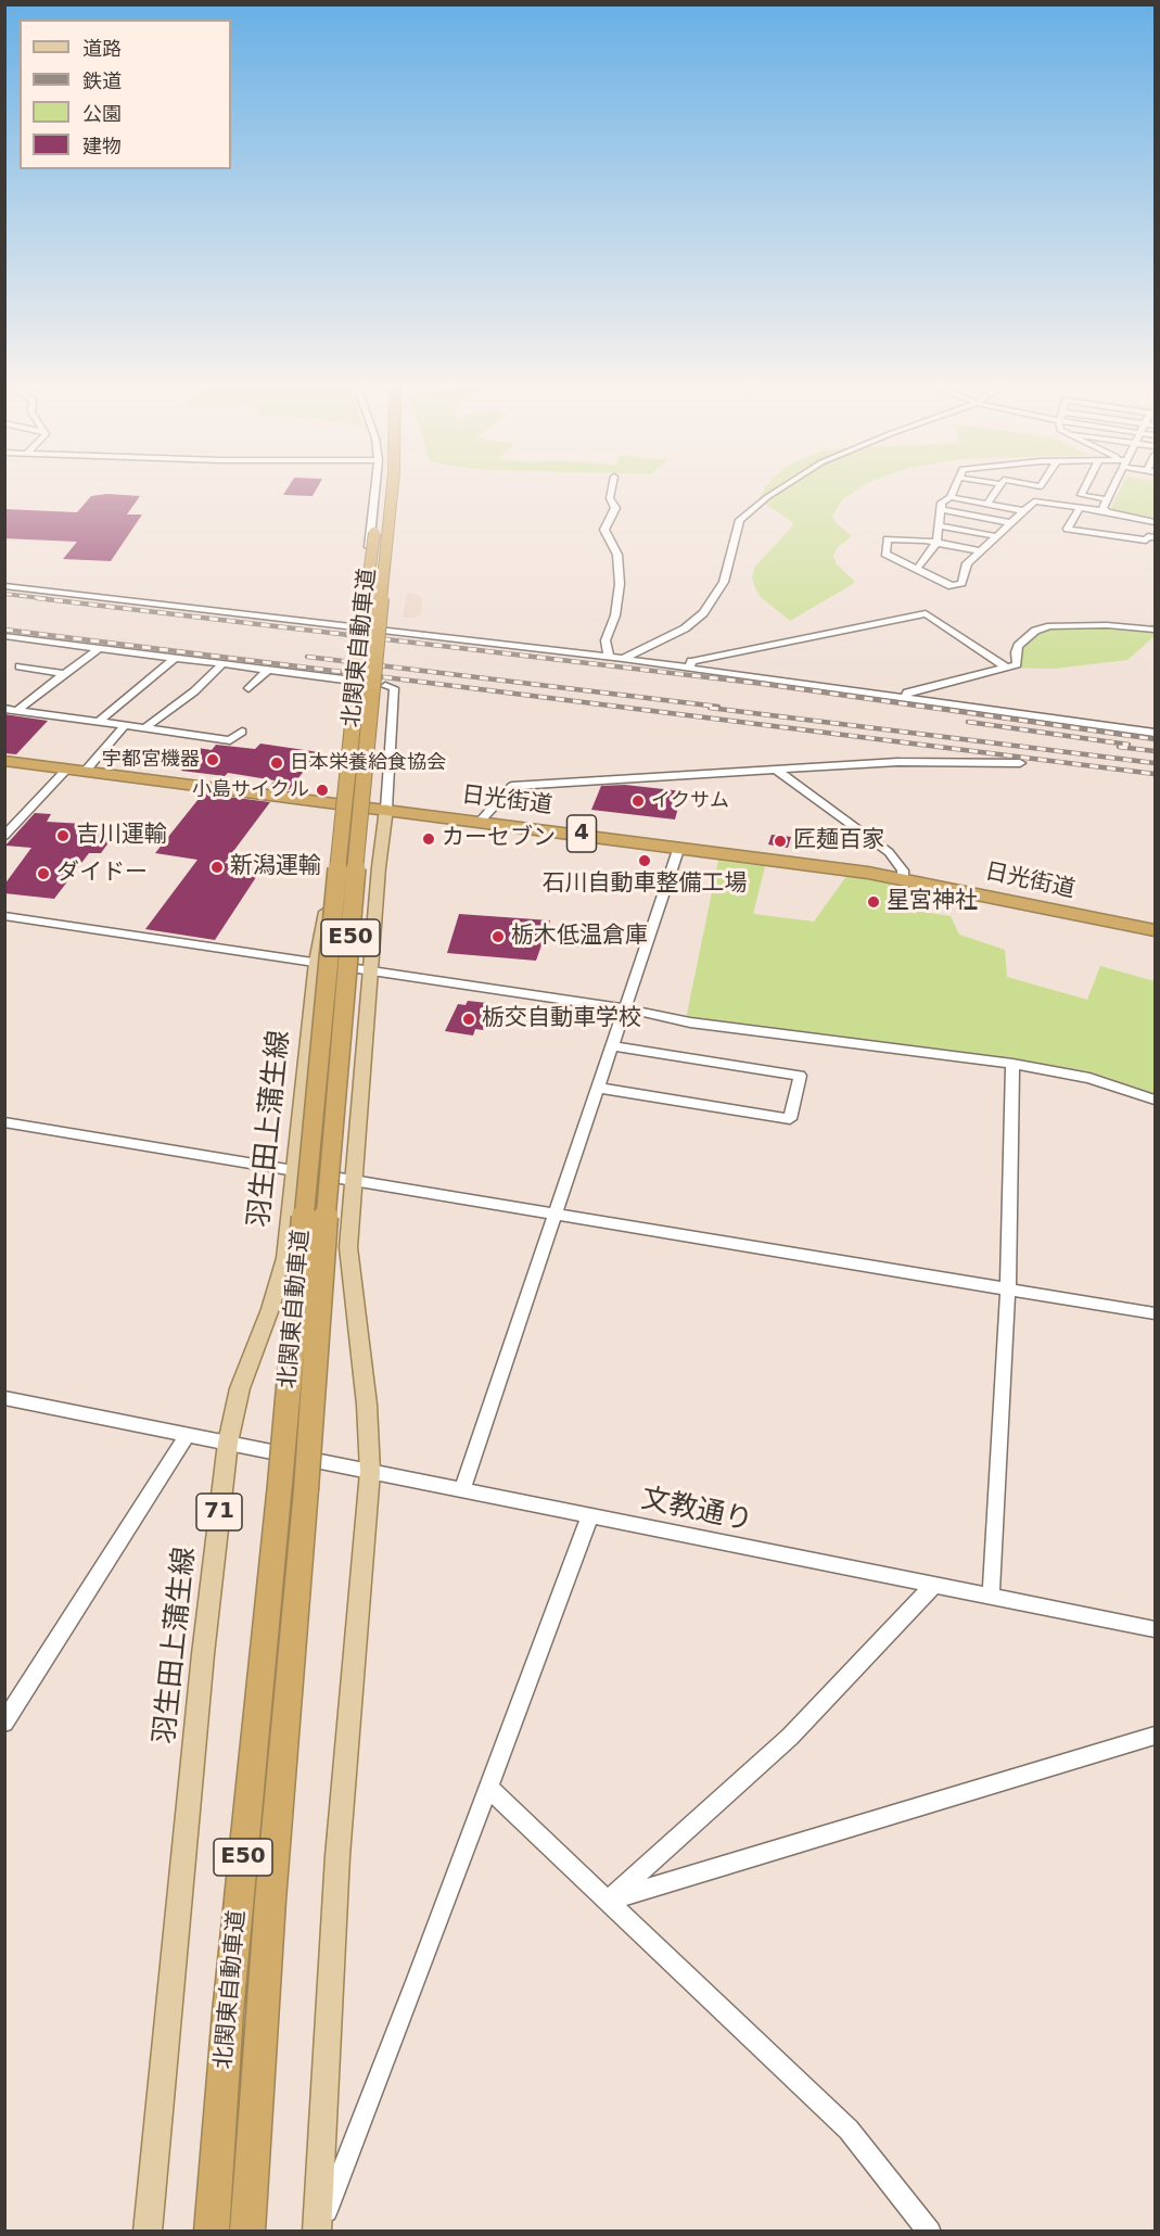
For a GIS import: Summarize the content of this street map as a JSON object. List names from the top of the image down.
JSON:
{
  "streets": {
    "highway": [
      "北関東自動車道",
      "日光街道",
      "4",
      "E50"
    ],
    "main road": ["羽生田上蒲生線", "71"],
    "street": ["文教通り"]
  },
  "crossings": [
    ["日光街道", "羽生田上蒲生線"],
    ["羽生田上蒲生線", "文教通り"]
  ],
  "places": [
    "宇都宮機器",
    "日本栄養給食協会",
    "小島サイクル",
    "イクサム",
    "吉川運輸",
    "カーセブン",
    "匠麺百家",
    "石川自動車整備工場",
    "新潟運輸",
    "ダイドー",
    "星宮神社",
    "栃木低温倉庫",
    "栃交自動車学校"
  ],
  "legend": [
    "道路",
    "鉄道",
    "公園",
    "建物"
  ]
}
